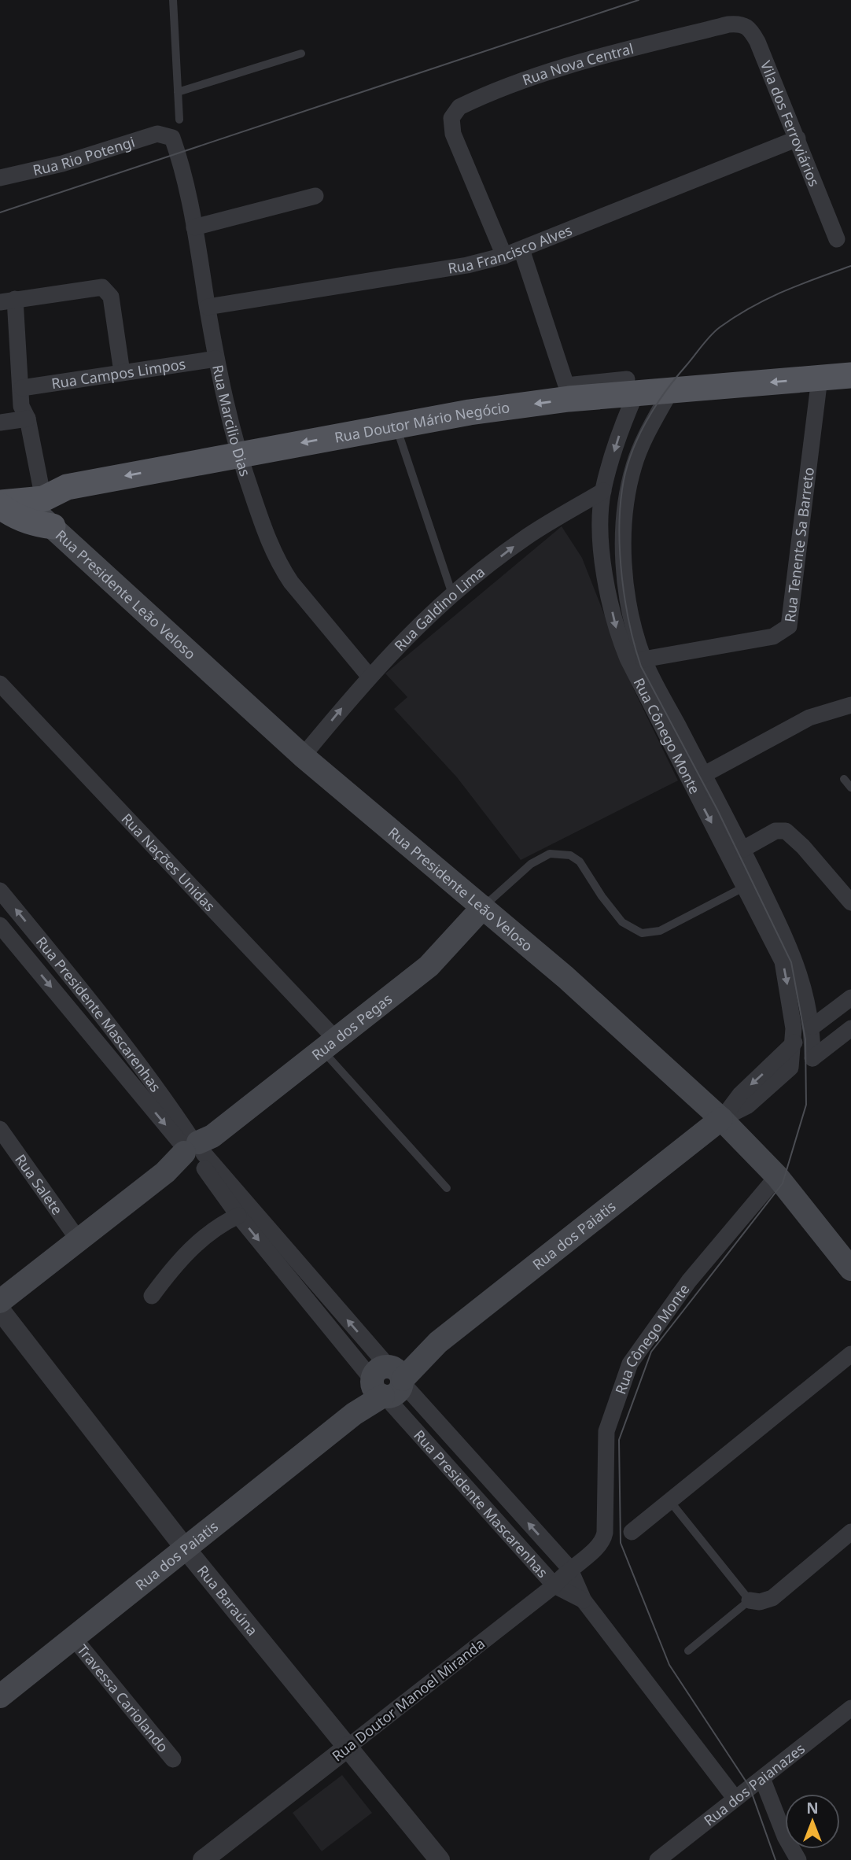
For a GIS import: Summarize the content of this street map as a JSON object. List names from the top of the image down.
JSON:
{
  "streets": {
    "main road": [
      "Rua Doutor Mário Negócio",
      "Rua Presidente Leão Veloso",
      "Rua dos Pegas",
      "Rua dos Paiatis"
    ],
    "street": [
      "Rua Nova Central",
      "Vila dos Ferroviários",
      "Rua Rio Potengi",
      "Rua Francisco Alves",
      "Rua Campos Limpos",
      "Rua Marcilio Dias",
      "Rua Tenente Sa Barreto",
      "Rua Galdino Lima",
      "Rua Cônego Monte",
      "Rua Nações Unidas",
      "Rua Presidente Mascarenhas",
      "Rua Salete",
      "Rua Baraúna",
      "Travessa Cariolando",
      "Rua Doutor Manoel Miranda",
      "Rua dos Paianazes"
    ]
  },
  "crossings": [
    ["Rua Nova Central", "Vila dos Ferroviários"],
    ["Rua Nova Central", "Rua Francisco Alves"],
    ["Vila dos Ferroviários", "Rua Francisco Alves"],
    ["Rua Rio Potengi", "Rua Marcilio Dias"],
    ["Rua Francisco Alves", "Rua Marcilio Dias"],
    ["Rua Campos Limpos", "Rua Marcilio Dias"],
    ["Rua Marcilio Dias", "Rua Doutor Mário Negócio"],
    ["Rua Marcilio Dias", "Rua Galdino Lima"],
    ["Rua Doutor Mário Negócio", "Rua Tenente Sa Barreto"],
    ["Rua Doutor Mário Negócio", "Rua Presidente Leão Veloso"],
    ["Rua Doutor Mário Negócio", "Rua Cônego Monte"],
    ["Rua Tenente Sa Barreto", "Rua Cônego Monte"],
    ["Rua Presidente Leão Veloso", "Rua Galdino Lima"],
    ["Rua Presidente Leão Veloso", "Rua Cônego Monte"],
    ["Rua Presidente Leão Veloso", "Rua dos Pegas"],
    ["Rua Presidente Leão Veloso", "Rua dos Paiatis"],
    ["Rua Galdino Lima", "Rua Cônego Monte"],
    ["Rua Cônego Monte", "Rua dos Paiatis"],
    ["Rua Cônego Monte", "Rua Doutor Manoel Miranda"],
    ["Rua Nações Unidas", "Rua dos Pegas"],
    ["Rua Presidente Mascarenhas", "Rua dos Pegas"],
    ["Rua Presidente Mascarenhas", "Rua dos Paiatis"],
    ["Rua Presidente Mascarenhas", "Rua Doutor Manoel Miranda"],
    ["Rua Presidente Mascarenhas", "Rua dos Paianazes"],
    ["Rua dos Pegas", "Rua Salete"],
    ["Rua dos Paiatis", "Rua Baraúna"],
    ["Rua dos Paiatis", "Travessa Cariolando"],
    ["Rua Baraúna", "Rua Doutor Manoel Miranda"]
  ],
  "one_way": ["Rua Doutor Mário Negócio", "Rua Galdino Lima"],
  "north": "top"
}
